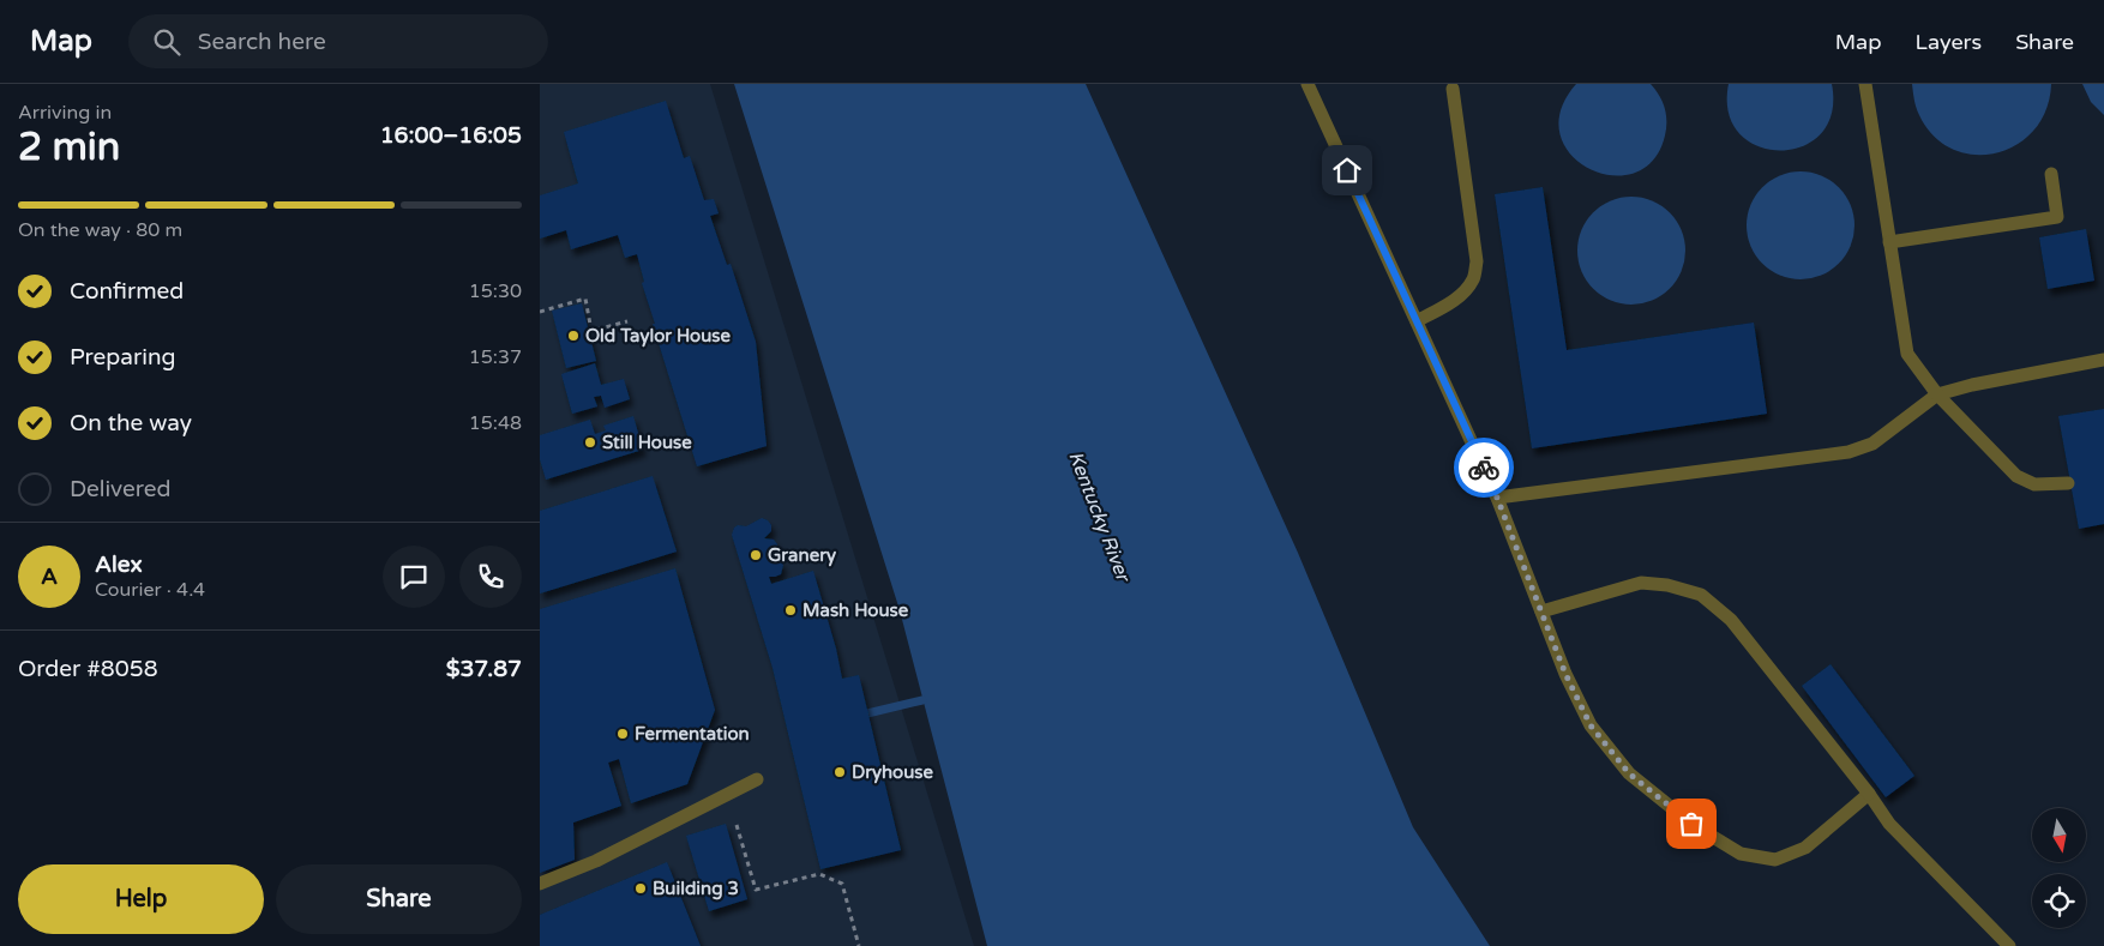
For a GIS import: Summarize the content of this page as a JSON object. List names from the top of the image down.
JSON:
{
  "water": ["Kentucky River"],
  "places": [
    "Old Taylor House",
    "Still House",
    "Granery",
    "Mash House",
    "Fermentation",
    "Dryhouse",
    "Building 3"
  ],
  "north": "bottom",
  "page": {
    "header": "Map",
    "search": "Search here",
    "nav": ["Map", "Layers", "Share"],
    "heading": ["2 min", "Arriving in", "16:00–16:05"],
    "panel": [
      "Alex",
      "Courier · 4.4",
      "Order #8058",
      "$37.87"
    ],
    "bar": "On the way · 80 m",
    "list": [
      ["Confirmed", "15:30"],
      ["Preparing", "15:37"],
      ["On the way", "15:48"],
      "Delivered"
    ],
    "round": "A",
    "buttons": ["Help", "Share"]
  }
}
